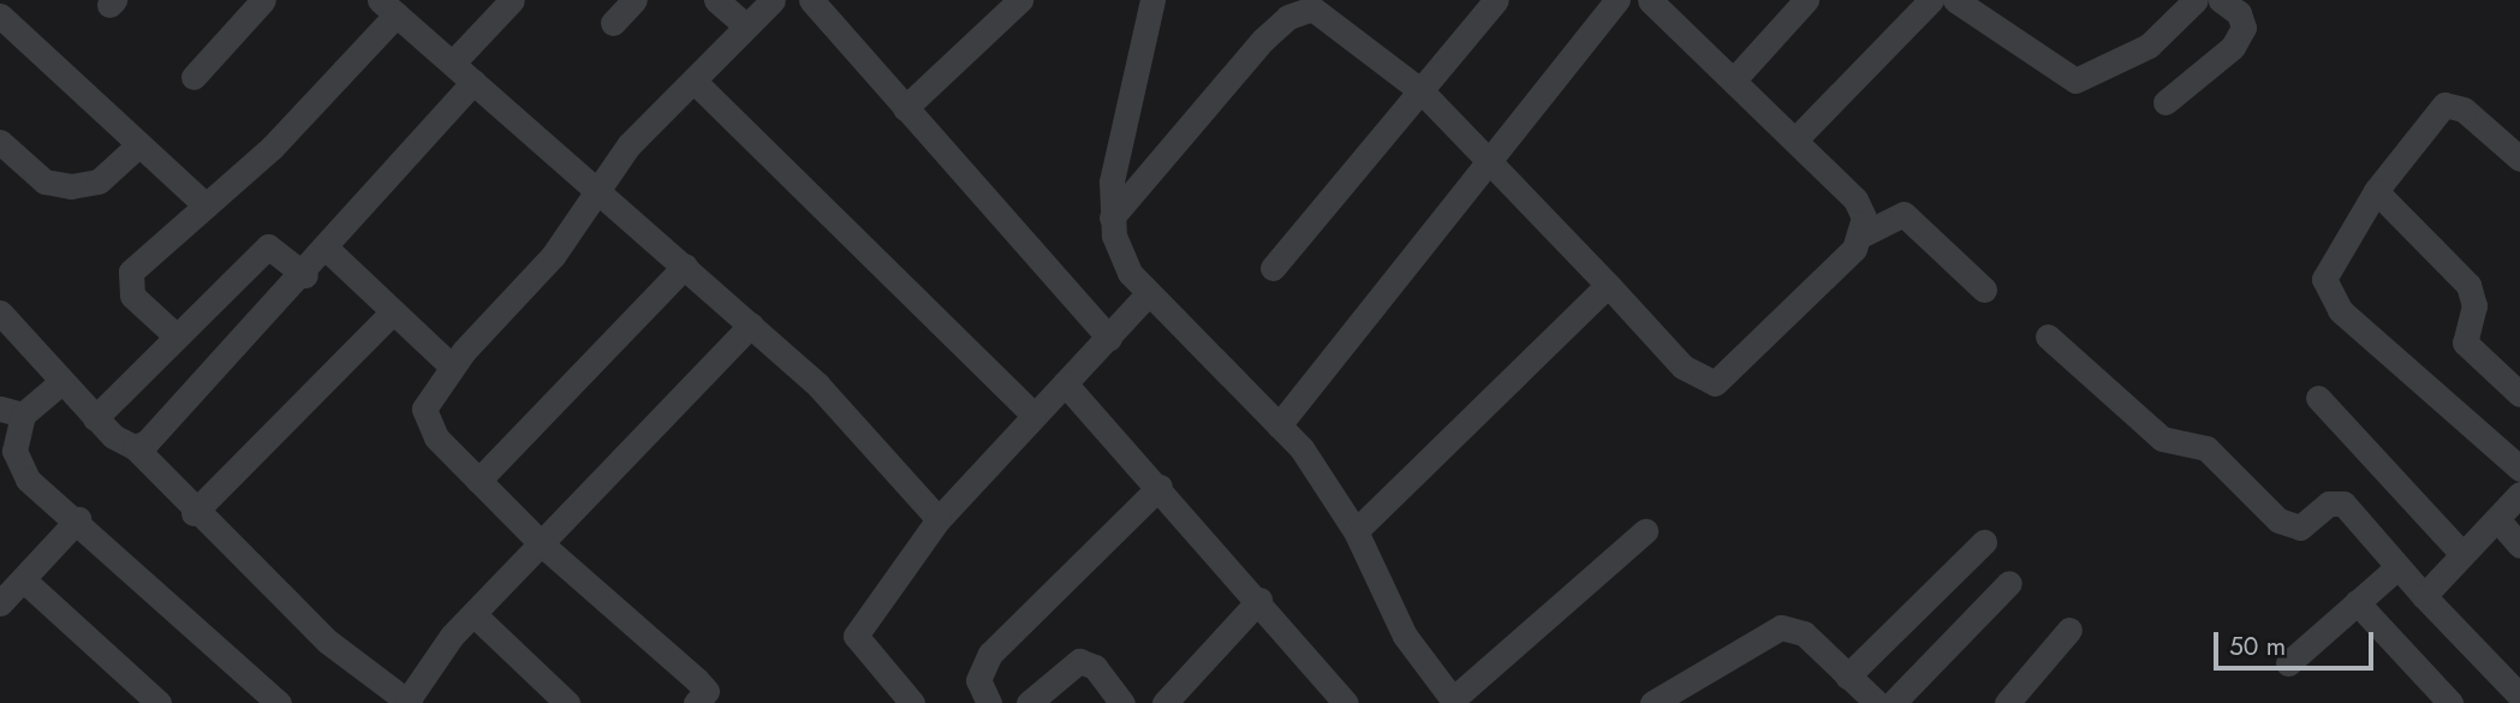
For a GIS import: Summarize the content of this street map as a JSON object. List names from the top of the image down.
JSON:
{
  "scale_bar": "50 m"
}
